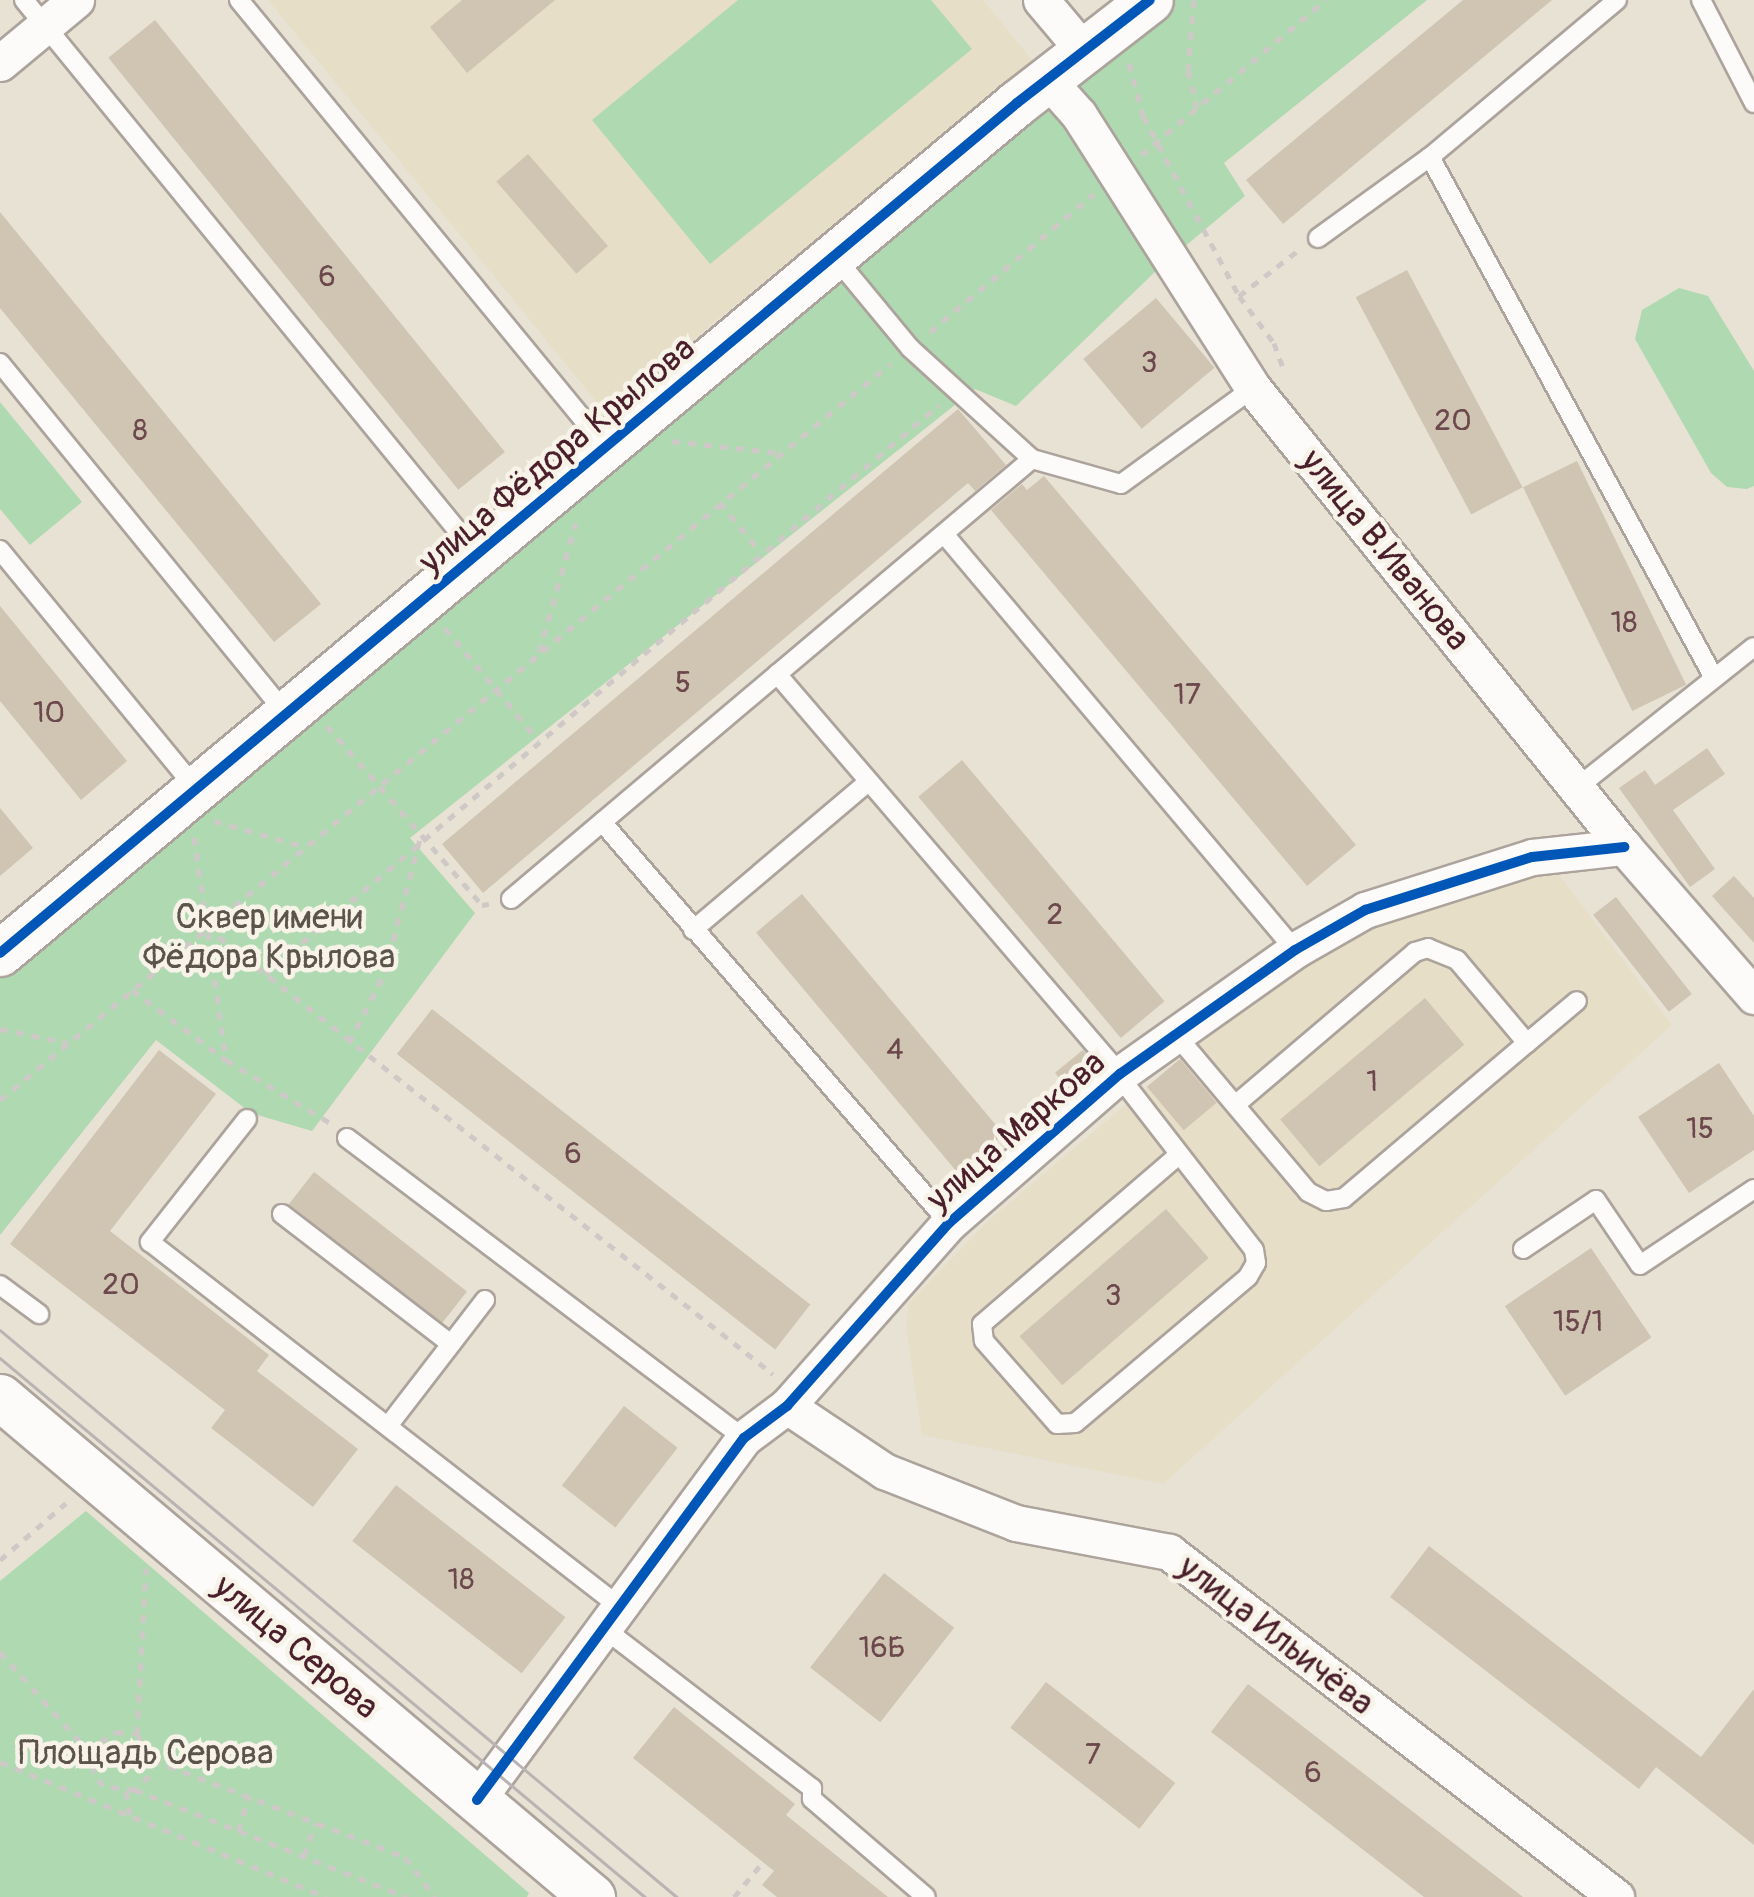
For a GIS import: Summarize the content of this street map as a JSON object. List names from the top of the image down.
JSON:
{
  "streets": {
    "street": [
      "улица Фёдора Крылова",
      "улица В.Иванова",
      "улица Маркова",
      "улица Ильичёва",
      "улица Серова"
    ]
  },
  "crossings": [
    ["улица Фёдора Крылова", "улица В.Иванова"],
    ["улица В.Иванова", "улица Маркова"],
    ["улица Маркова", "улица Ильичёва"],
    ["улица Маркова", "улица Серова"]
  ],
  "parks": ["Сквер имени Фёдора Крылова", "Площадь Серова"],
  "house_numbers": [
    "6",
    "3",
    "20",
    "8",
    "18",
    "5",
    "17",
    "10",
    "2",
    "4",
    "1",
    "15",
    "6",
    "20",
    "3",
    "15/1",
    "18",
    "16Б",
    "7",
    "6"
  ]
}
